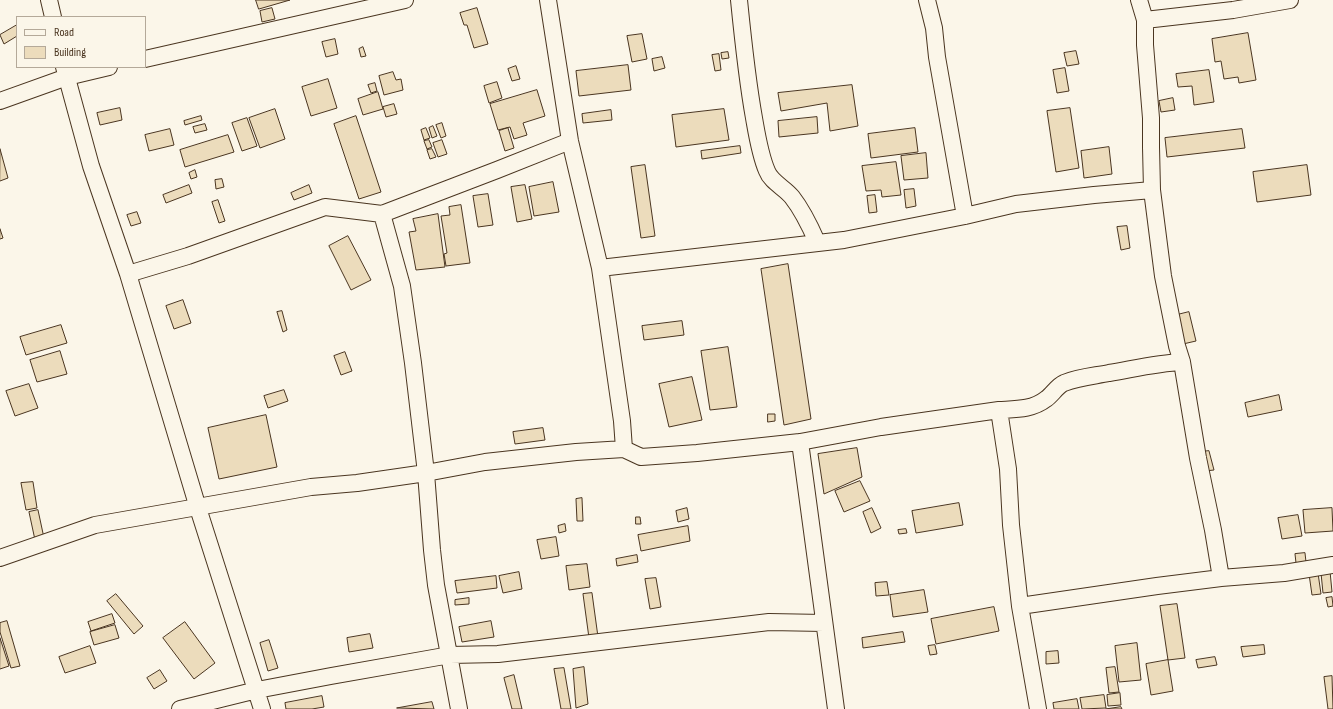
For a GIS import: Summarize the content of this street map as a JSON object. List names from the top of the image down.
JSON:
{
  "legend": ["Road", "Building"]
}
